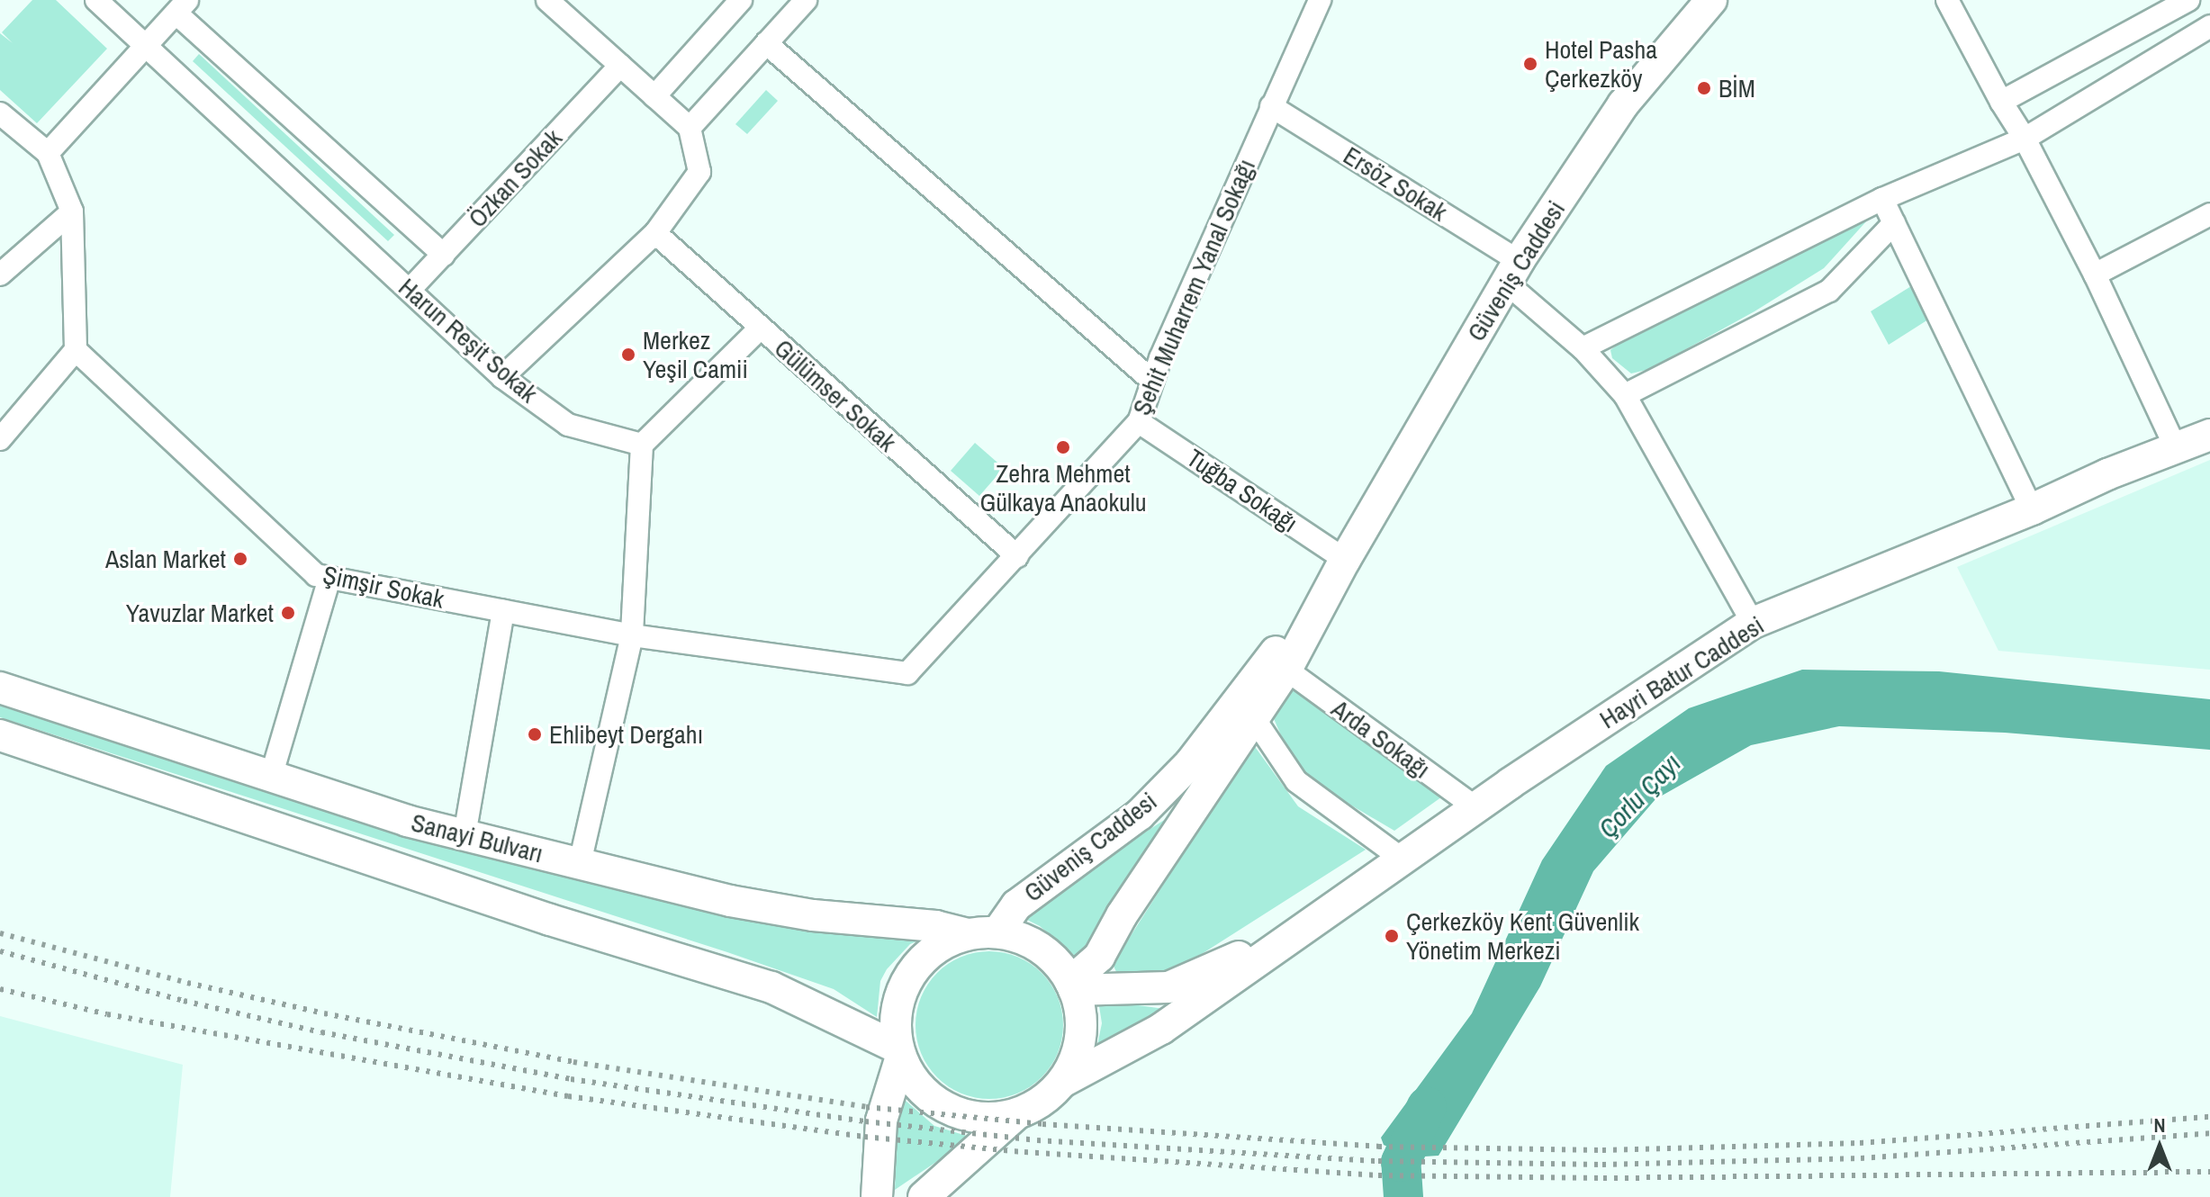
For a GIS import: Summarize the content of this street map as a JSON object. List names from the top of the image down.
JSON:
{
  "streets": {
    "main road": ["Güveniş Caddesi", "Hayri Batur Caddesi", "Sanayi Bulvarı"],
    "street": [
      "Özkan Sokak",
      "Ersöz Sokak",
      "Şehit Muharrem Yanal Sokağı",
      "Harun Reşit Sokak",
      "Gülümser Sokak",
      "Tuğba Sokağı",
      "Şimşir Sokak",
      "Arda Sokağı"
    ]
  },
  "crossings": [
    ["Özkan Sokak", "Harun Reşit Sokak"],
    ["Ersöz Sokak", "Güveniş Caddesi"],
    ["Ersöz Sokak", "Şehit Muharrem Yanal Sokağı"],
    ["Ersöz Sokak", "Hayri Batur Caddesi"],
    ["Güveniş Caddesi", "Tuğba Sokağı"],
    ["Güveniş Caddesi", "Hayri Batur Caddesi"],
    ["Güveniş Caddesi", "Arda Sokağı"],
    ["Güveniş Caddesi", "Sanayi Bulvarı"],
    ["Şehit Muharrem Yanal Sokağı", "Gülümser Sokak"],
    ["Şehit Muharrem Yanal Sokağı", "Tuğba Sokağı"],
    ["Şehit Muharrem Yanal Sokağı", "Şimşir Sokak"],
    ["Hayri Batur Caddesi", "Arda Sokağı"],
    ["Hayri Batur Caddesi", "Sanayi Bulvarı"]
  ],
  "water": ["Çorlu Çayı"],
  "places": [
    "Hotel Pasha Çerkezköy",
    "BİM",
    "Merkez Yeşil Camii",
    "Zehra Mehmet Gülkaya Anaokulu",
    "Aslan Market",
    "Yavuzlar Market",
    "Ehlibeyt Dergahı",
    "Çerkezköy Kent Güvenlik Yönetim Merkezi"
  ],
  "north": "top"
}
